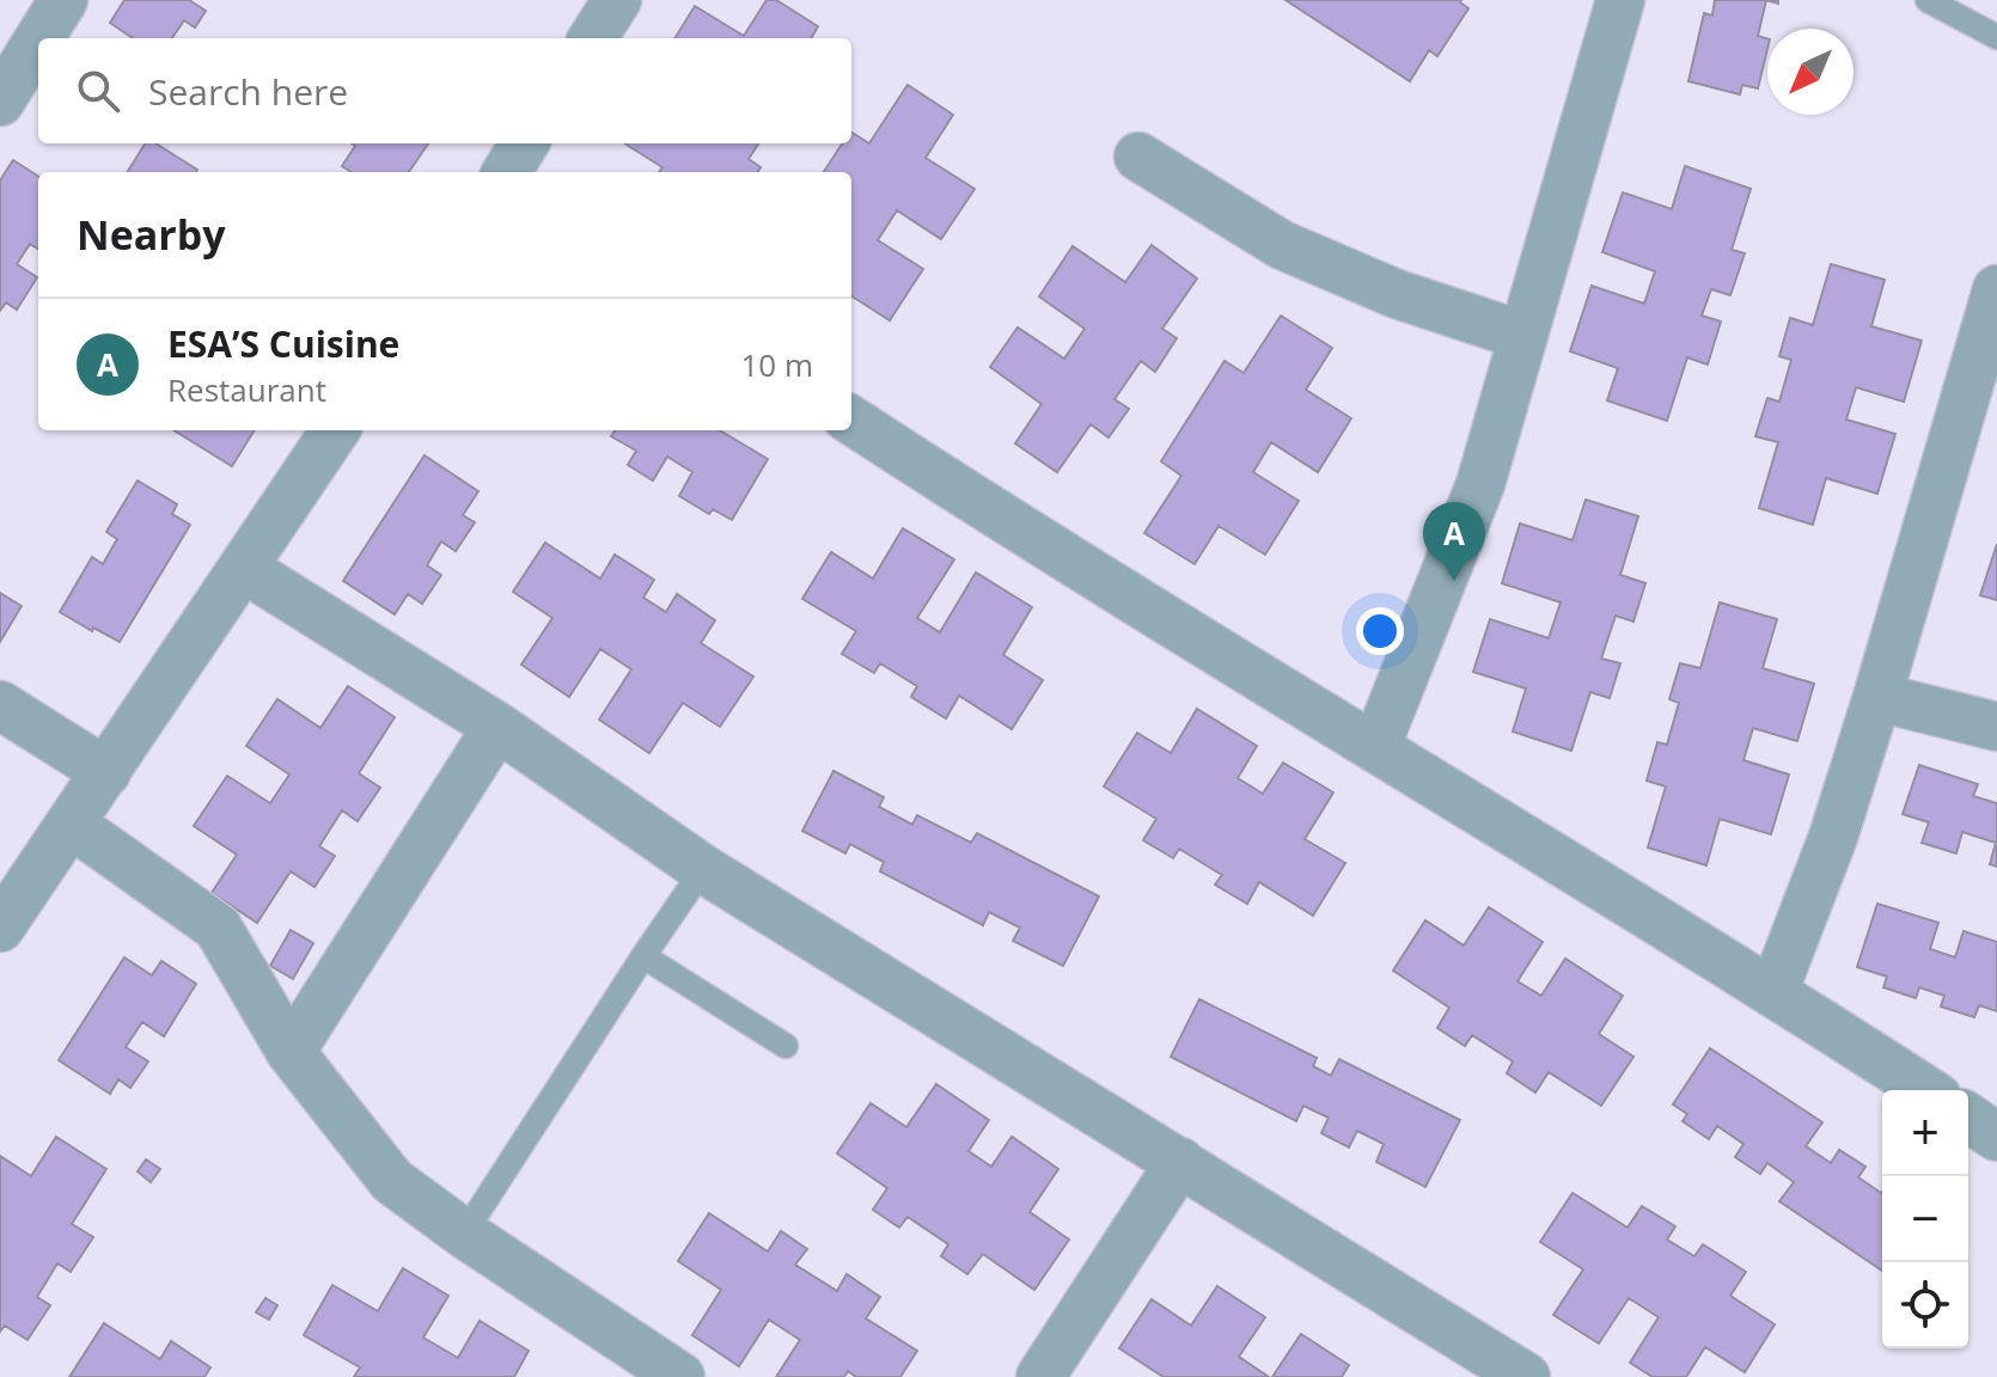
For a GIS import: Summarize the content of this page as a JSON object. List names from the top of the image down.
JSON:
{
  "north": "bottom left",
  "page": {
    "search": "Search here",
    "heading": "Nearby",
    "list": [
      {
        "mark": "A",
        "name": "ESA’S Cuisine",
        "note": "Restaurant",
        "value": "10 m"
      }
    ],
    "pins": "A",
    "map_buttons": ["+", "−"]
  }
}
